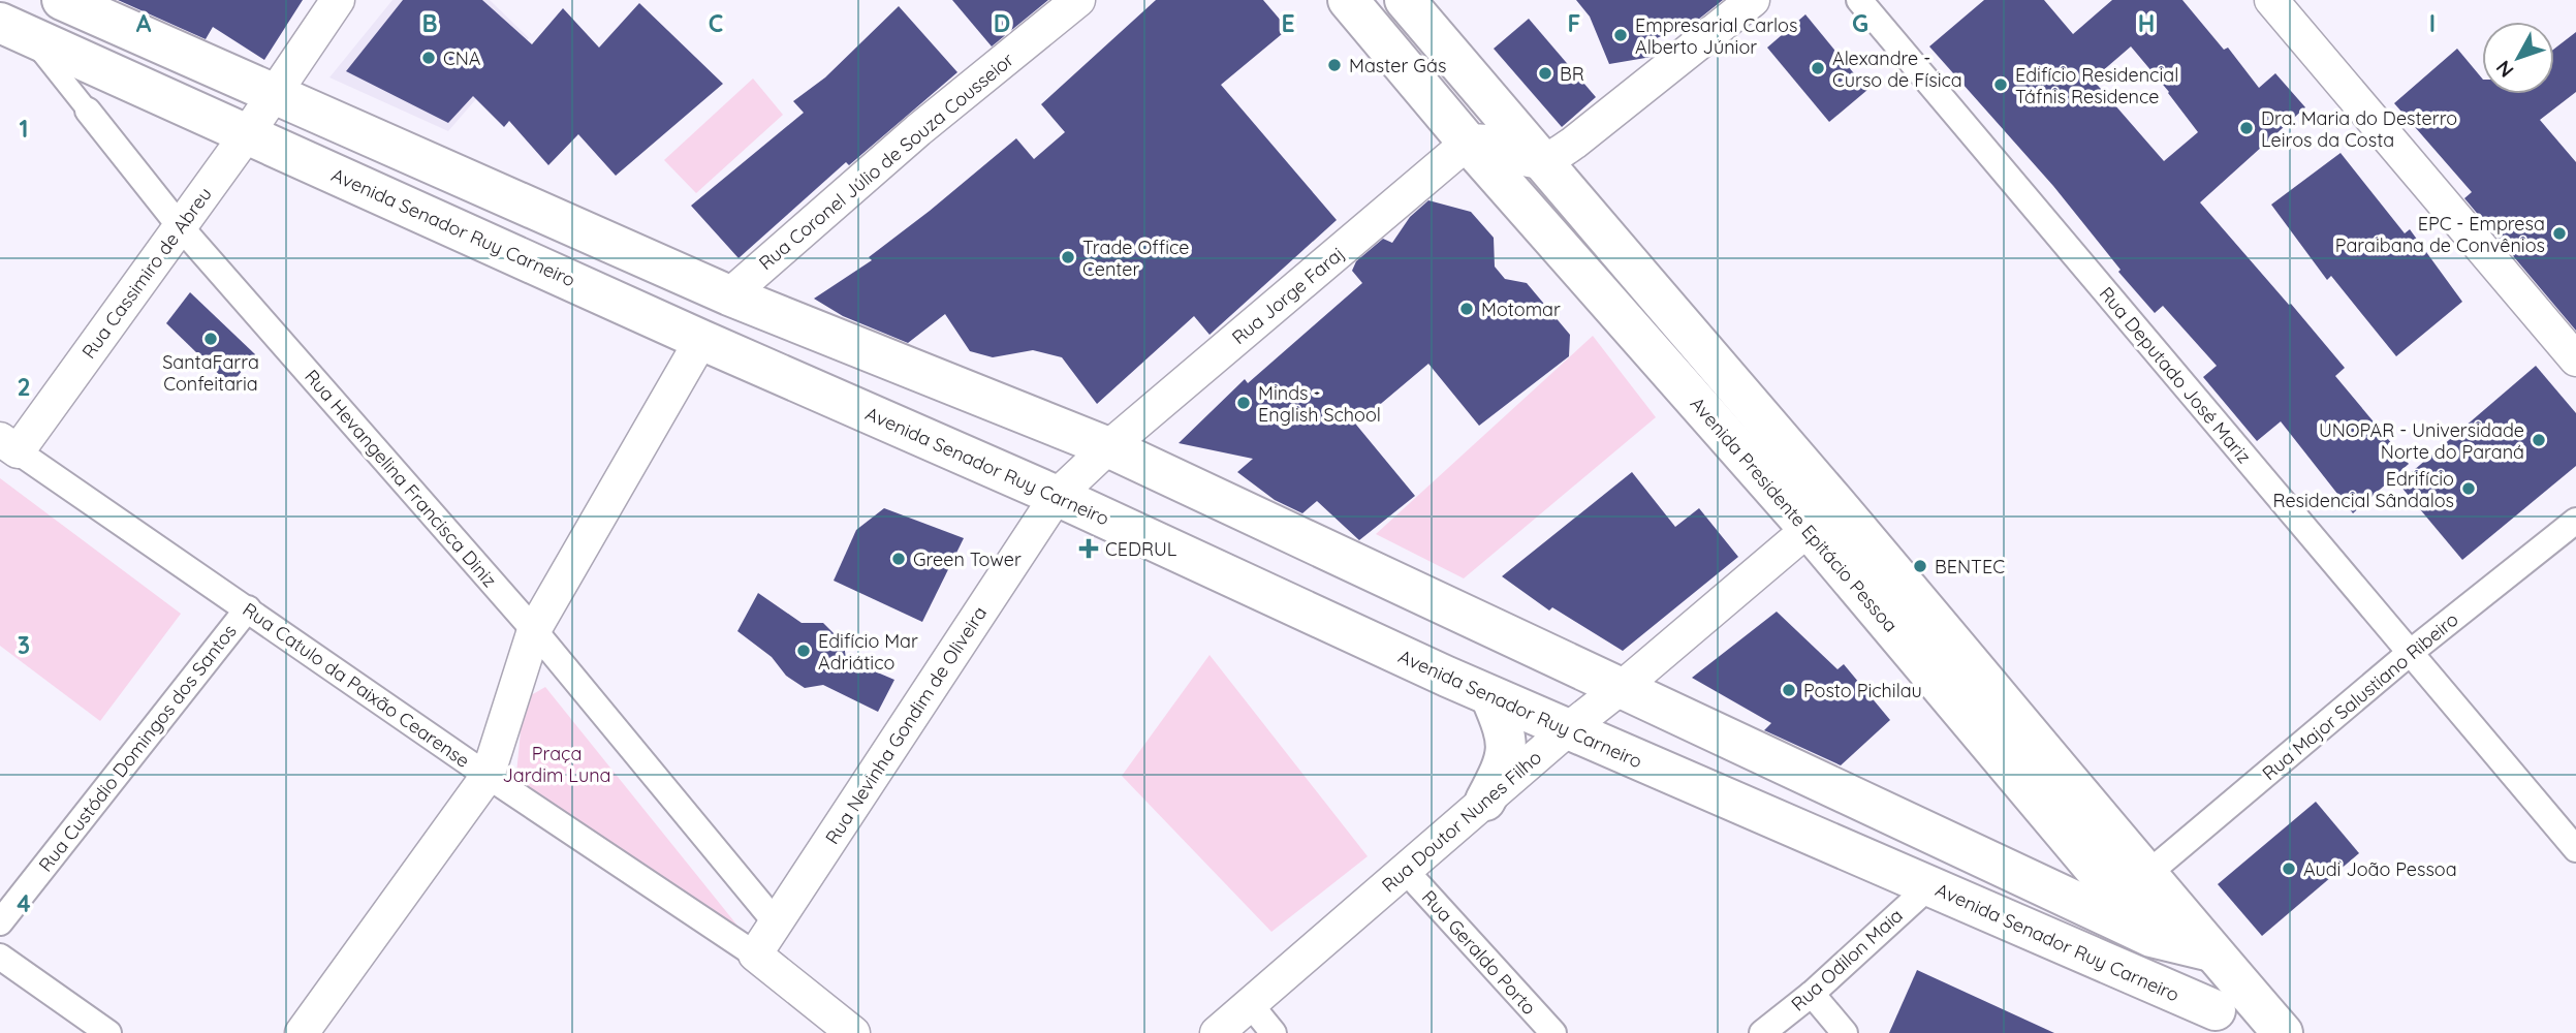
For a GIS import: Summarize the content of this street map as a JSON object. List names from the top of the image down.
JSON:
{
  "streets": {
    "main road": ["Avenida Senador Ruy Carneiro", "Avenida Presidente Epitácio Pessoa"],
    "street": [
      "Rua Coronel Júlio de Souza Cousseior",
      "Rua Cassimiro de Abreu",
      "Rua Jorge Faraj",
      "Rua Deputado José Mariz",
      "Rua Hevangelina Francisca Diniz",
      "Rua Catulo da Paixão Cearense",
      "Rua Major Salustiano Ribeiro",
      "Rua Nevinha Gondim de Oliveira",
      "Rua Custódio Domingos dos Santos",
      "Rua Doutor Nunes Filho",
      "Rua Geraldo Porto",
      "Rua Odilon Maia"
    ]
  },
  "crossings": [
    ["Avenida Senador Ruy Carneiro", "Rua Cassimiro de Abreu"],
    ["Avenida Senador Ruy Carneiro", "Rua Jorge Faraj"],
    ["Avenida Senador Ruy Carneiro", "Rua Hevangelina Francisca Diniz"],
    ["Avenida Senador Ruy Carneiro", "Avenida Presidente Epitácio Pessoa"],
    ["Avenida Senador Ruy Carneiro", "Rua Nevinha Gondim de Oliveira"],
    ["Avenida Senador Ruy Carneiro", "Rua Doutor Nunes Filho"],
    ["Avenida Senador Ruy Carneiro", "Rua Odilon Maia"],
    ["Rua Cassimiro de Abreu", "Rua Hevangelina Francisca Diniz"],
    ["Rua Cassimiro de Abreu", "Rua Catulo da Paixão Cearense"],
    ["Rua Jorge Faraj", "Avenida Presidente Epitácio Pessoa"],
    ["Rua Jorge Faraj", "Rua Nevinha Gondim de Oliveira"],
    ["Rua Deputado José Mariz", "Rua Major Salustiano Ribeiro"],
    ["Rua Hevangelina Francisca Diniz", "Rua Nevinha Gondim de Oliveira"],
    ["Avenida Presidente Epitácio Pessoa", "Rua Major Salustiano Ribeiro"],
    ["Avenida Presidente Epitácio Pessoa", "Rua Doutor Nunes Filho"],
    ["Rua Catulo da Paixão Cearense", "Rua Nevinha Gondim de Oliveira"],
    ["Rua Catulo da Paixão Cearense", "Rua Custódio Domingos dos Santos"],
    ["Rua Doutor Nunes Filho", "Rua Geraldo Porto"]
  ],
  "parks": ["Praça Jardim Luna"],
  "places": {
    "other": [
      "Empresarial Carlos Alberto Júnior",
      "CNA",
      "Master Gás",
      "Alexandre - Curso de Física",
      "BR",
      "Edifício Residencial Táfnis Residence",
      "Dra. Maria do Desterro Leiros da Costa",
      "EPC - Empresa Paraibana de Convênios",
      "Trade Office Center",
      "Motomar",
      "SantaFarra Confeitaria",
      "Minds - English School",
      "UNOPAR - Universidade Norte do Paraná",
      "Edrifício Residencial Sândalos",
      "Green Tower",
      "BENTEC",
      "Edifício Mar Adriático",
      "Posto Pichilau",
      "Audi João Pessoa"
    ],
    "health": ["CEDRUL"]
  },
  "north": "bottom left",
  "grid": {
    "columns": [
      "A",
      "B",
      "C",
      "D",
      "E",
      "F",
      "G",
      "H",
      "I"
    ],
    "rows": [
      "1",
      "2",
      "3",
      "4"
    ]
  }
}
